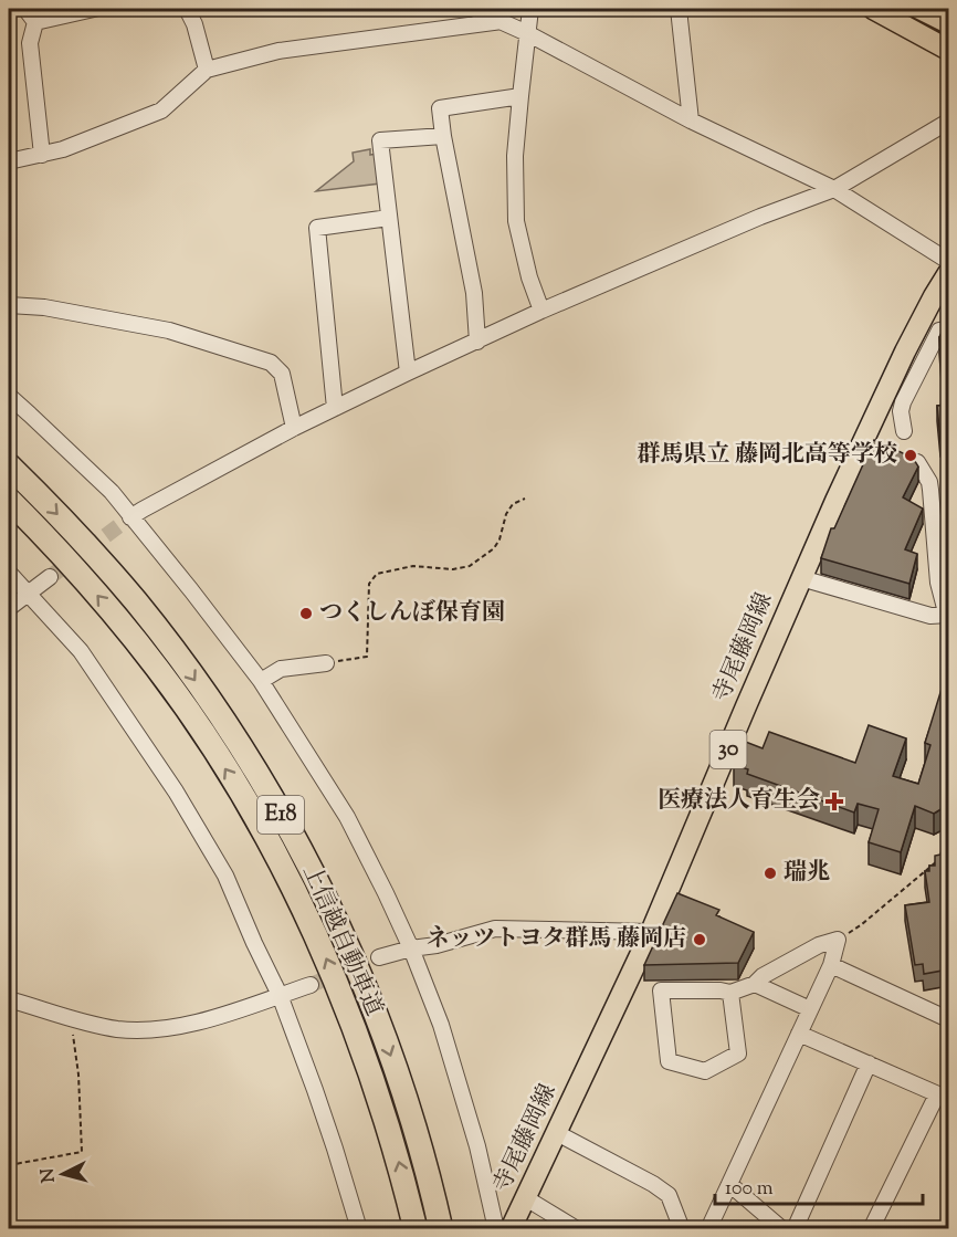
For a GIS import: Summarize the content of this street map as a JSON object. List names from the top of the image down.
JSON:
{
  "streets": {
    "highway": ["E18", "上信越自動車道"],
    "main road": ["寺尾藤岡線", "30"]
  },
  "places": {
    "other": [
      "群馬県立 藤岡北高等学校",
      "つくしんぼ保育園",
      "瑞兆",
      "ネッツトヨタ群馬 藤岡店"
    ],
    "health": ["医療法人育生会"]
  },
  "scale_bar": "100 m",
  "north": "left"
}
